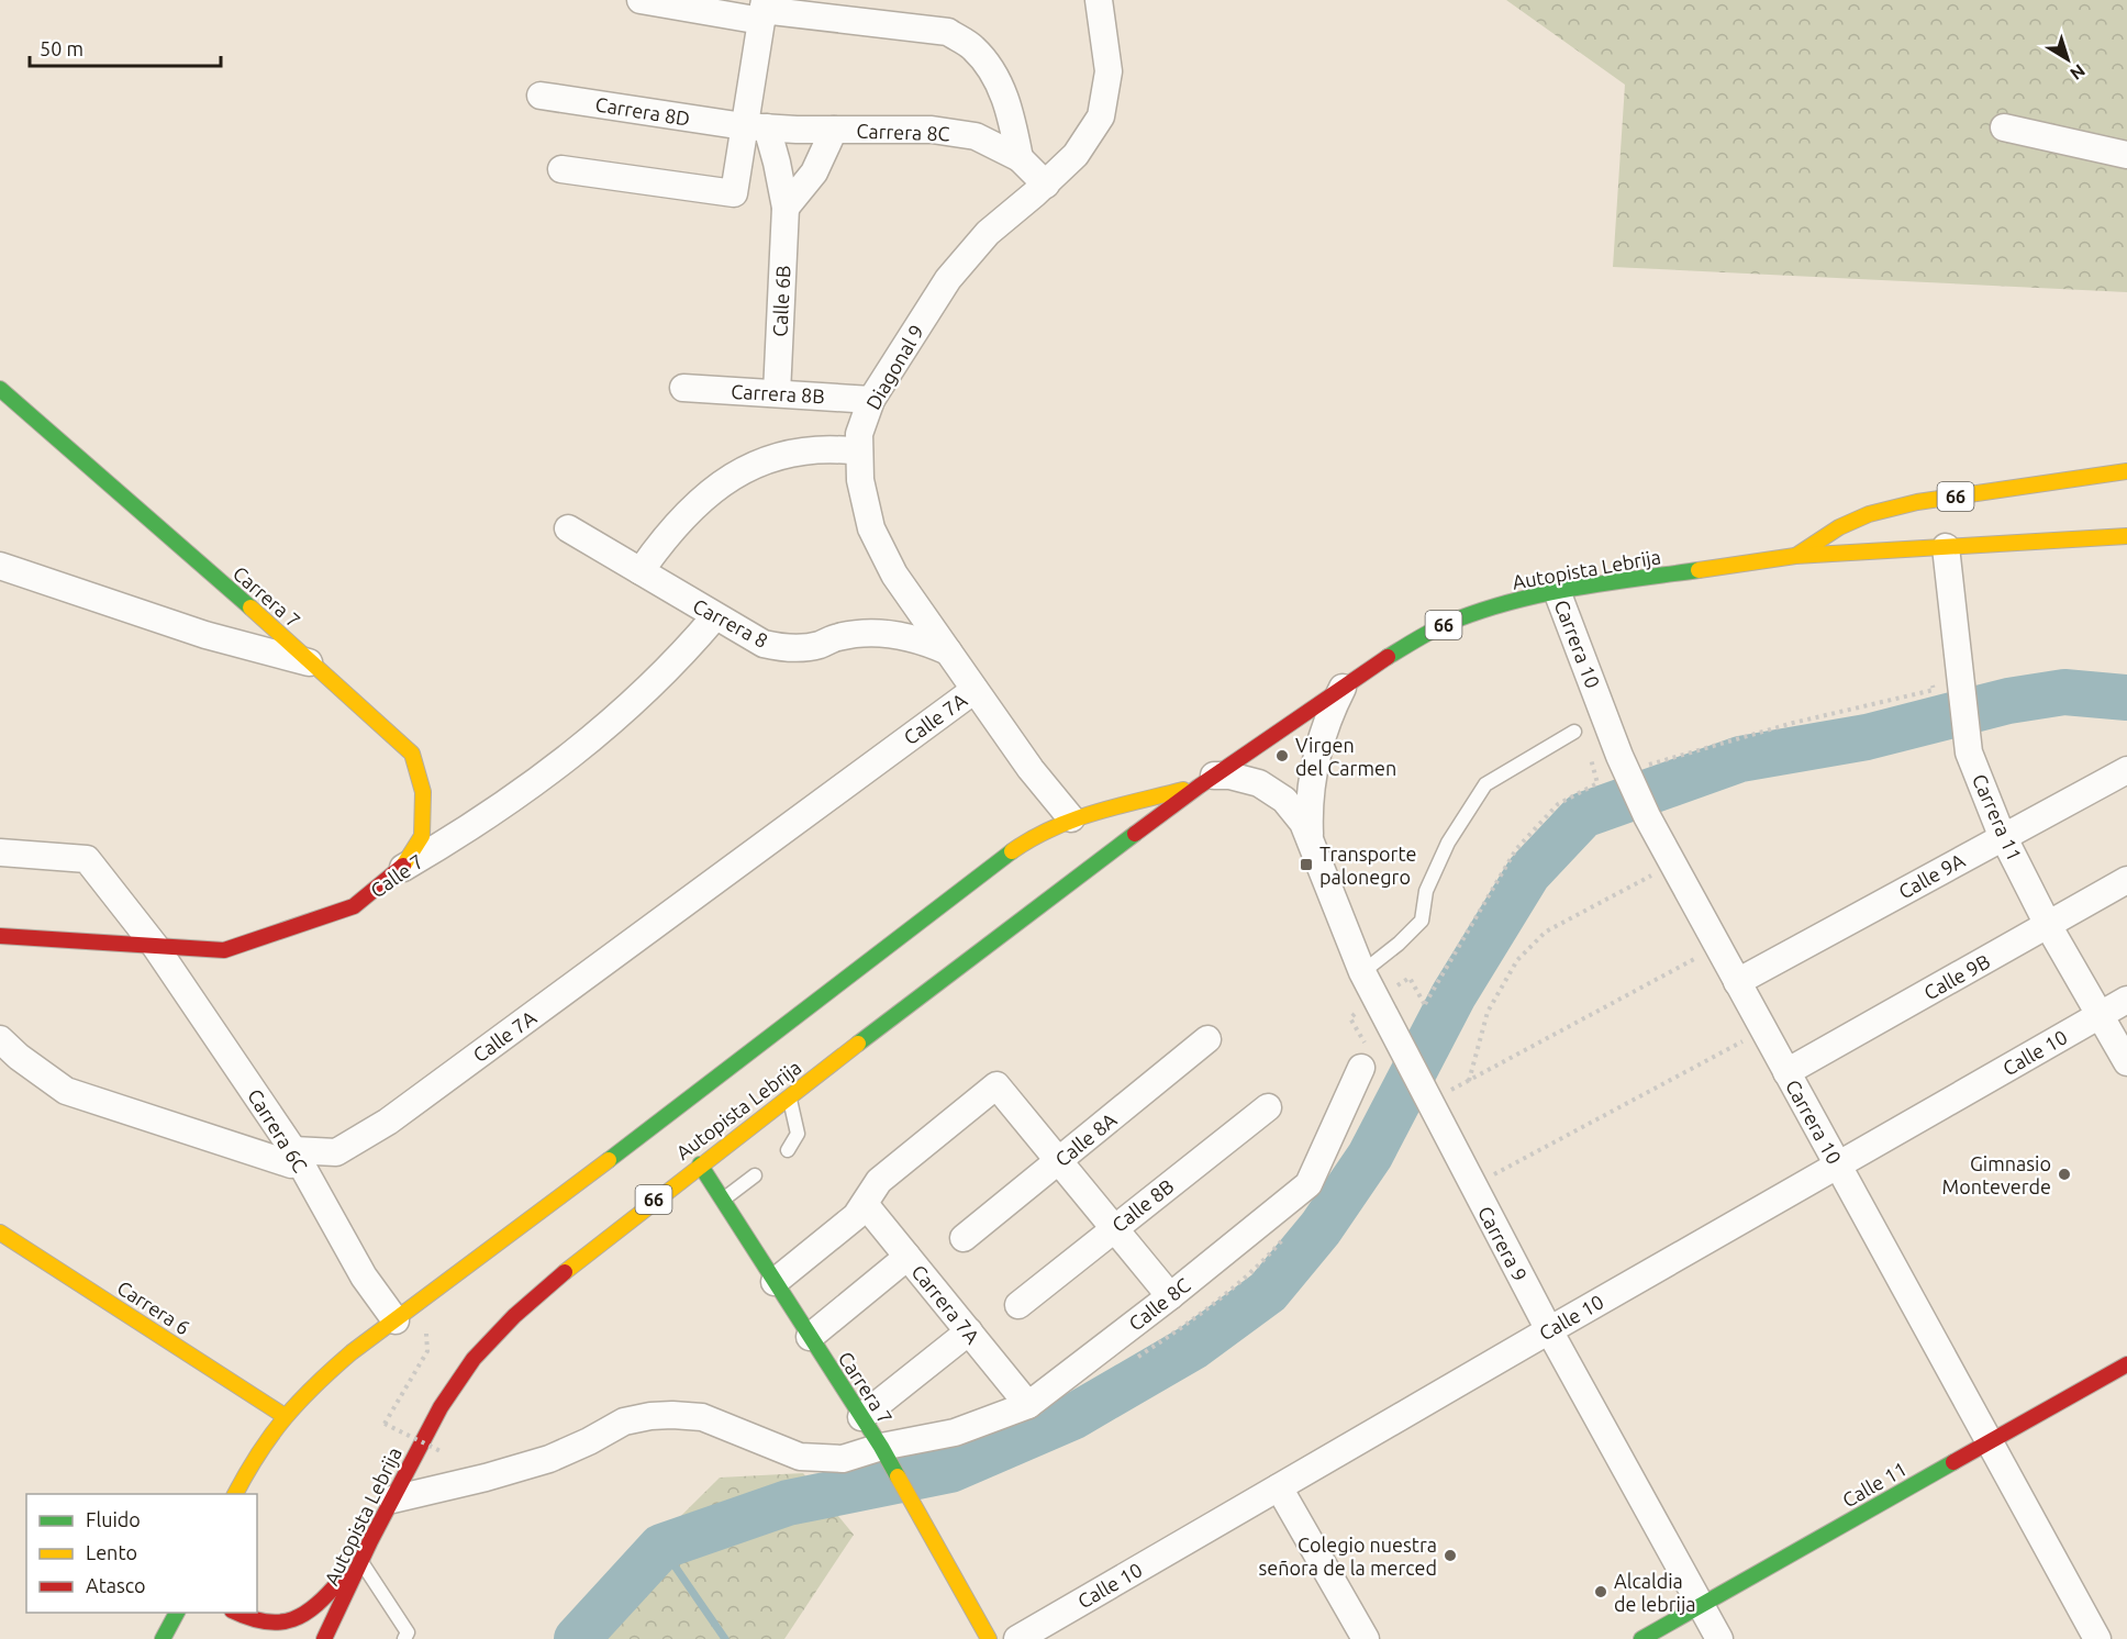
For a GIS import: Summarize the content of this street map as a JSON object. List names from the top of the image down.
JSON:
{
  "streets": {
    "main road": [
      "66",
      "Autopista Lebrija",
      "Carrera 7",
      "Calle 7",
      "Carrera 6",
      "Calle 11"
    ],
    "street": [
      "Carrera 8D",
      "Carrera 8C",
      "Calle 6B",
      "Diagonal 9",
      "Carrera 8B",
      "Carrera 8",
      "Carrera 10",
      "Calle 7A",
      "Carrera 11",
      "Calle 9A",
      "Calle 9B",
      "Calle 10",
      "Carrera 6C",
      "Calle 8A",
      "Calle 8B",
      "Carrera 9",
      "Carrera 7A",
      "Calle 8C"
    ]
  },
  "crossings": [
    ["Carrera 8D", "Carrera 8C"],
    ["Carrera 8D", "Calle 6B"],
    ["Carrera 8C", "Calle 6B"],
    ["Carrera 8C", "Diagonal 9"],
    ["Calle 6B", "Carrera 8B"],
    ["Diagonal 9", "Carrera 8B"],
    ["Diagonal 9", "Autopista Lebrija"],
    ["Diagonal 9", "Carrera 8"],
    ["Diagonal 9", "Calle 7A"],
    ["Autopista Lebrija", "Carrera 7"],
    ["Autopista Lebrija", "Carrera 10"],
    ["Autopista Lebrija", "Carrera 11"],
    ["Autopista Lebrija", "Carrera 6C"],
    ["Autopista Lebrija", "Carrera 9"],
    ["Autopista Lebrija", "Calle 8C"],
    ["Autopista Lebrija", "Carrera 6"],
    ["Carrera 7", "Calle 7"],
    ["Carrera 7", "Calle 8C"],
    ["Carrera 8", "Calle 7"],
    ["Carrera 10", "Calle 9A"],
    ["Carrera 10", "Calle 9B"],
    ["Carrera 10", "Calle 10"],
    ["Carrera 10", "Calle 11"],
    ["Calle 7A", "Carrera 6C"],
    ["Carrera 11", "Calle 9A"],
    ["Carrera 11", "Calle 9B"],
    ["Carrera 11", "Calle 10"],
    ["Calle 7", "Carrera 6C"],
    ["Calle 10", "Carrera 9"],
    ["Carrera 9", "Calle 11"],
    ["Carrera 7A", "Calle 8C"]
  ],
  "places": {
    "other": [
      "Virgen del Carmen",
      "Gimnasio Monteverde",
      "Colegio nuestra señora de la merced",
      "Alcaldia de lebrija"
    ],
    "transit": ["Transporte palonegro"]
  },
  "legend": ["Fluido", "Lento", "Atasco"],
  "scale_bar": "50 m",
  "north": "bottom right"
}
